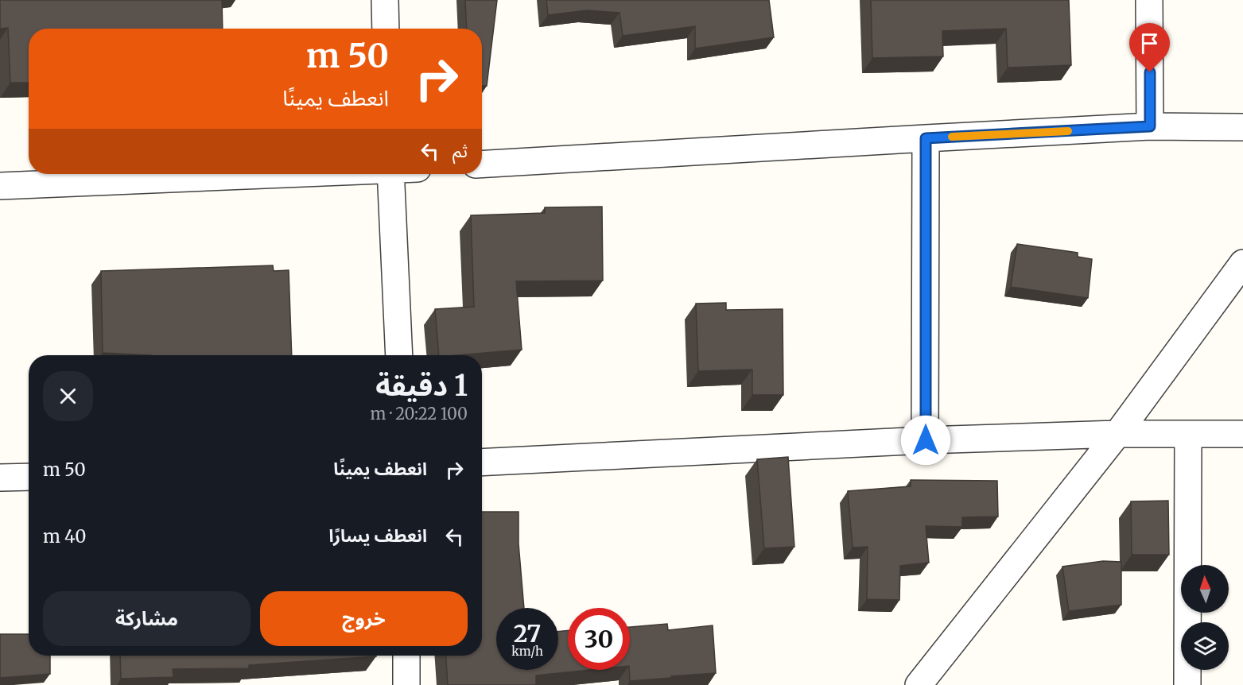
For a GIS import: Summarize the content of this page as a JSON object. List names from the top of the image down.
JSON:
{
  "north": "top",
  "page": {
    "turn": ["50 m", "انعطف يمينًا"],
    "then": "ثم",
    "heading": ["1 دقيقة", "100 m · 20:22"],
    "list": [
      {
        "name": "انعطف يمينًا",
        "value": "50 m"
      },
      {
        "name": "انعطف يسارًا",
        "value": "40 m"
      }
    ],
    "buttons": ["خروج", "مشاركة"],
    "speed": "27 km/h",
    "limit": "30"
  }
}
